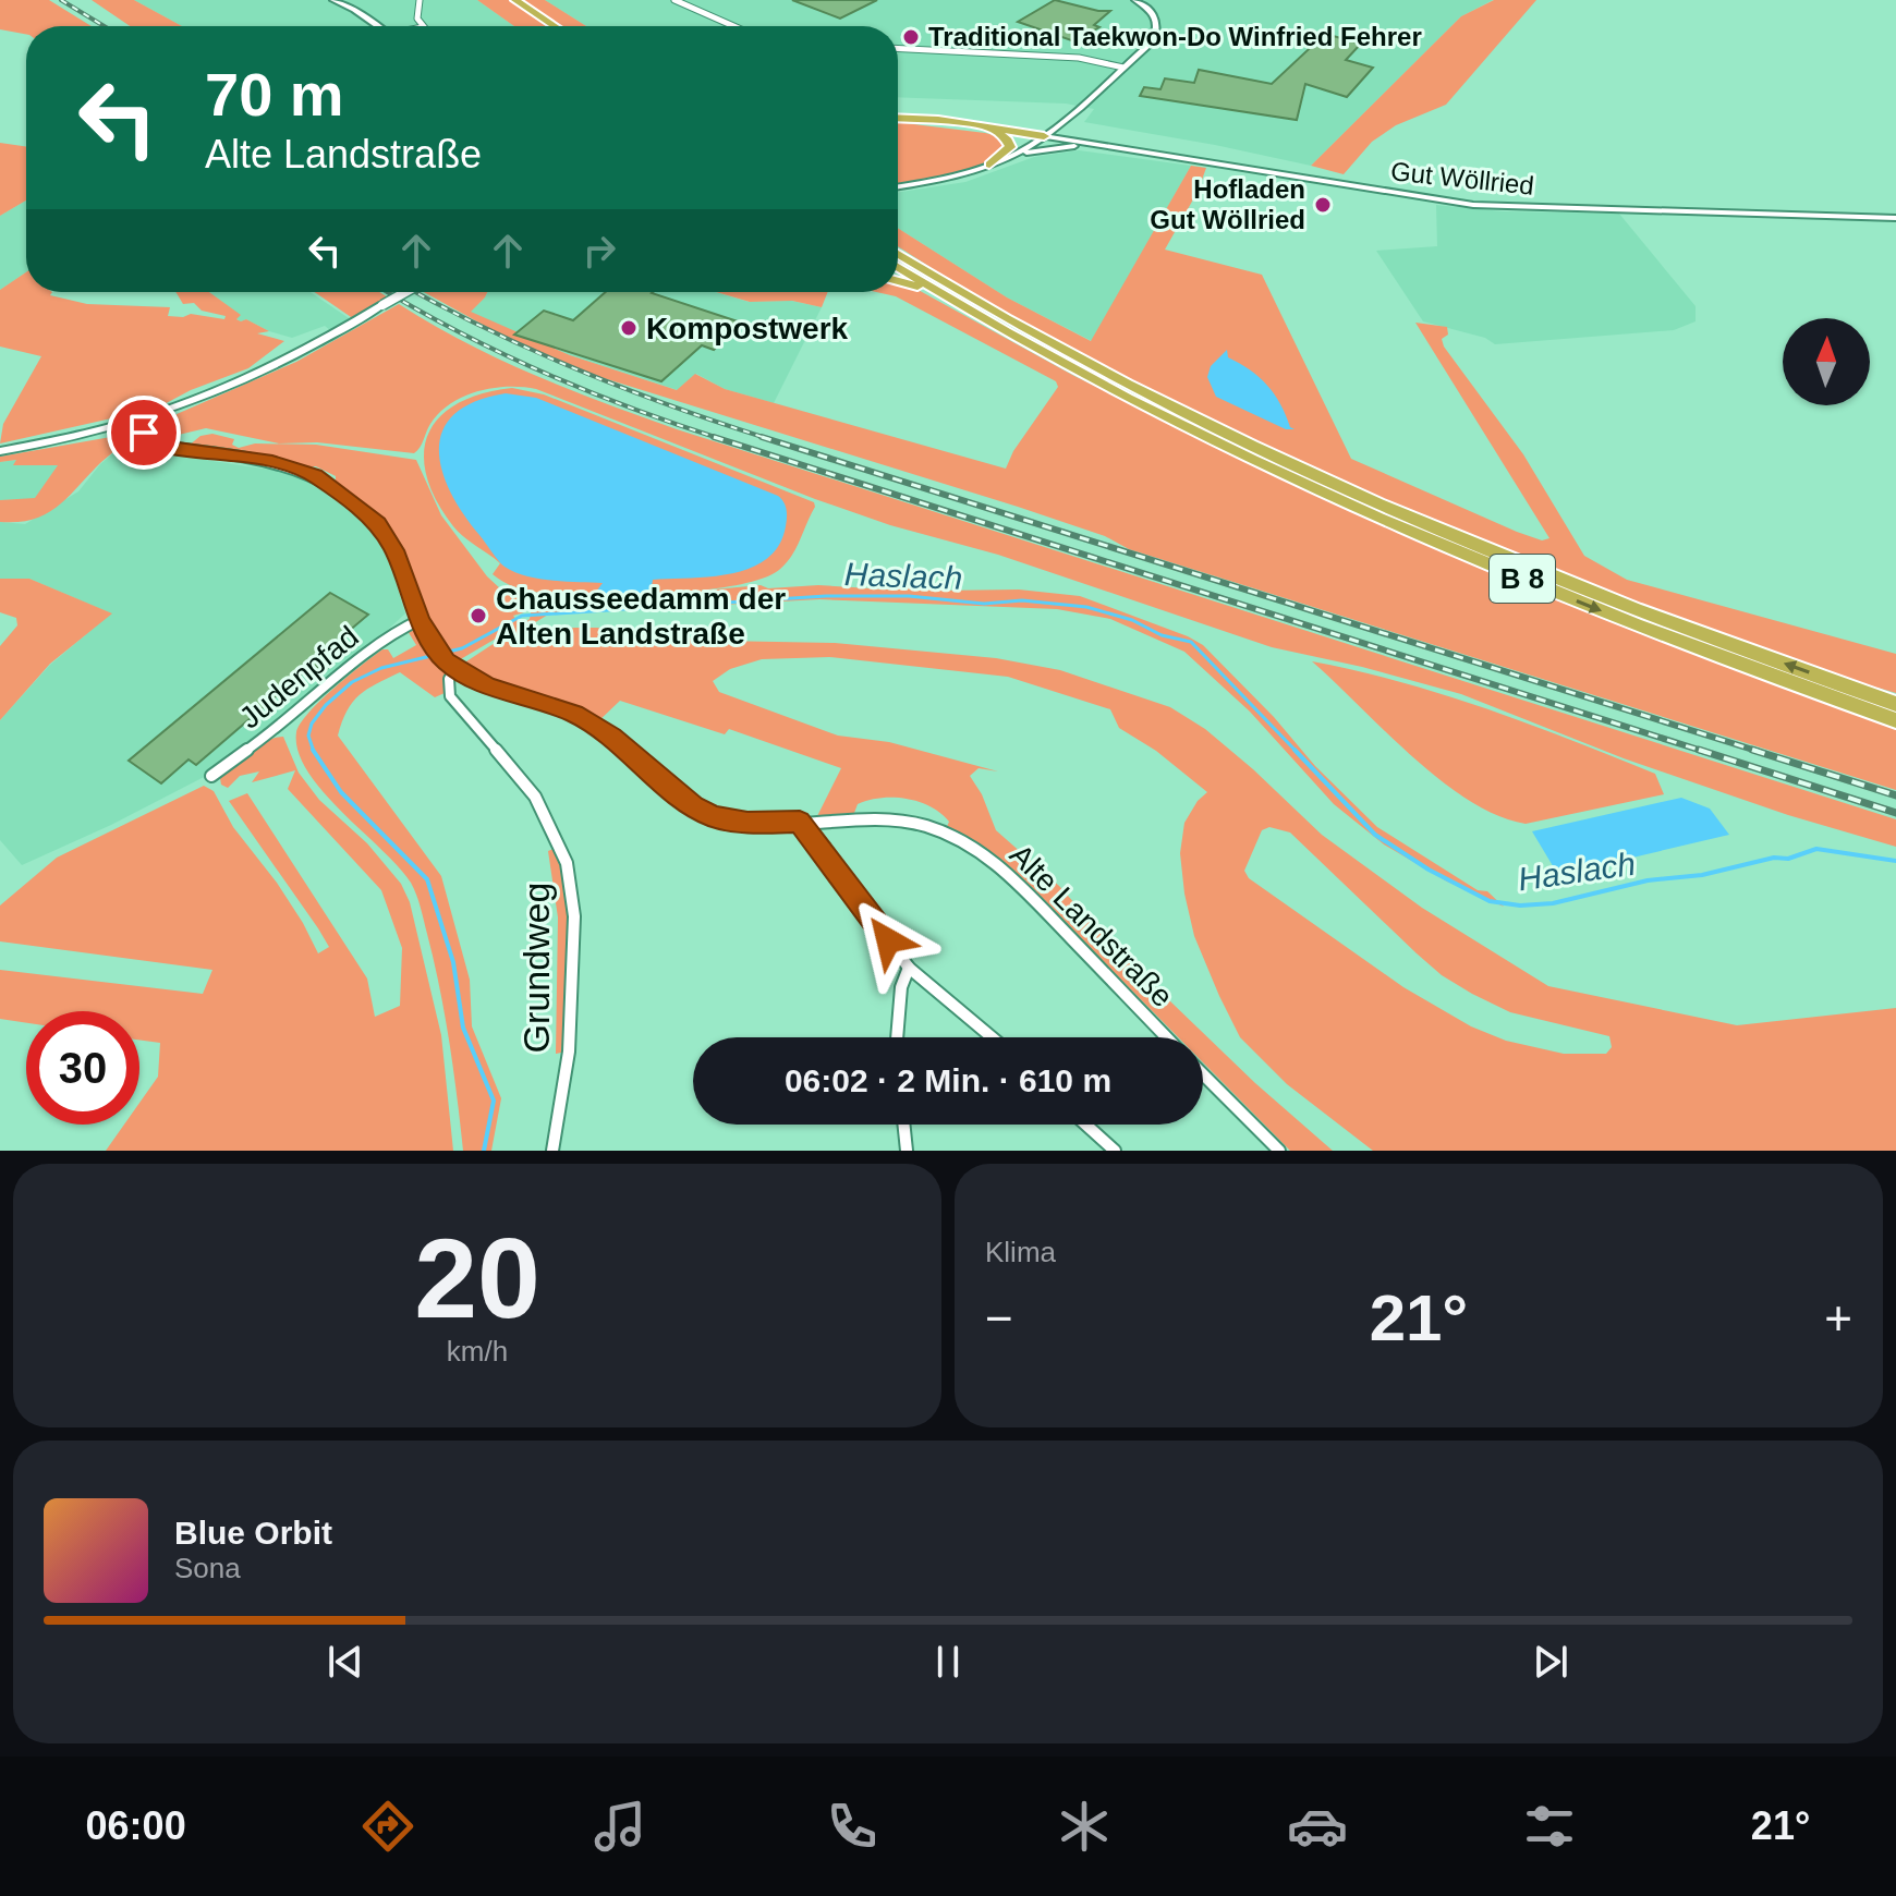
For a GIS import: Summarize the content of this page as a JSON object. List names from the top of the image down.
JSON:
{
  "streets": {
    "highway": ["B 8"],
    "street": [
      "Gut Wöllried",
      "Judenpfad",
      "Alte Landstraße",
      "Grundweg"
    ]
  },
  "crossings": [
    ["Judenpfad", "Alte Landstraße"],
    ["Alte Landstraße", "Grundweg"]
  ],
  "water": ["Haslach"],
  "places": [
    "Traditional Taekwon-Do Winfried Fehrer",
    "Hofladen Gut Wöllried",
    "Kompostwerk",
    "Chausseedamm der Alten Landstraße"
  ],
  "north": "top",
  "page": {
    "turn": ["70 m", "Alte Landstraße"],
    "limit": "30",
    "trip": "06:02 · 2 Min. · 610 m",
    "tile": [
      ["20", "km/h"],
      "Klima"
    ],
    "heat": ["−", "21°", "+"],
    "song": ["Blue Orbit", "Sona"],
    "tabs": ["06:00", "21°"]
  }
}
